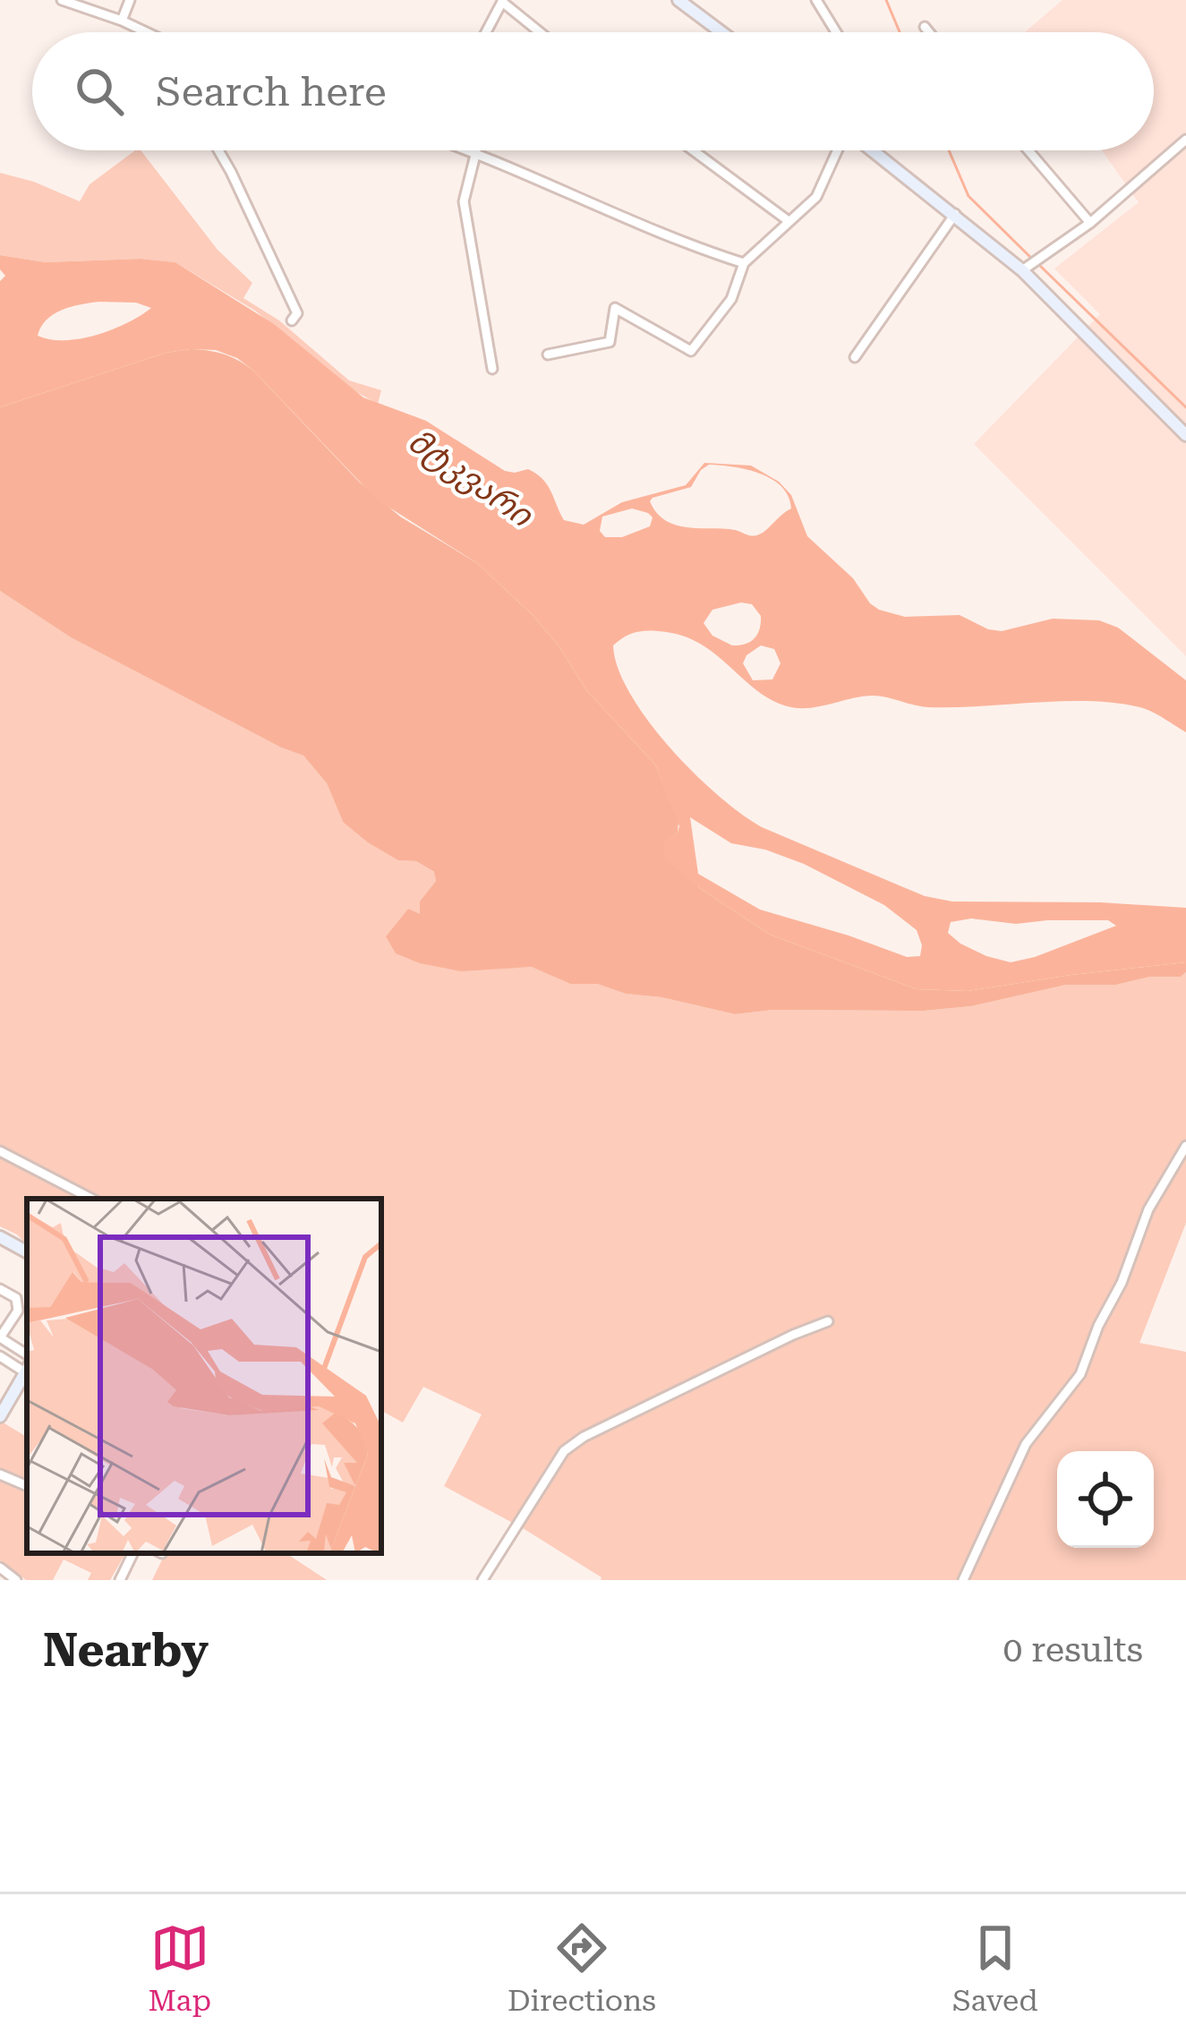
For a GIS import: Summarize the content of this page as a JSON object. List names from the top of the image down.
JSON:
{
  "water": ["მტკვარი"],
  "page": {
    "search": "Search here",
    "heading": ["Nearby", "0 results"],
    "nav": ["Map", "Directions", "Saved"]
  }
}
